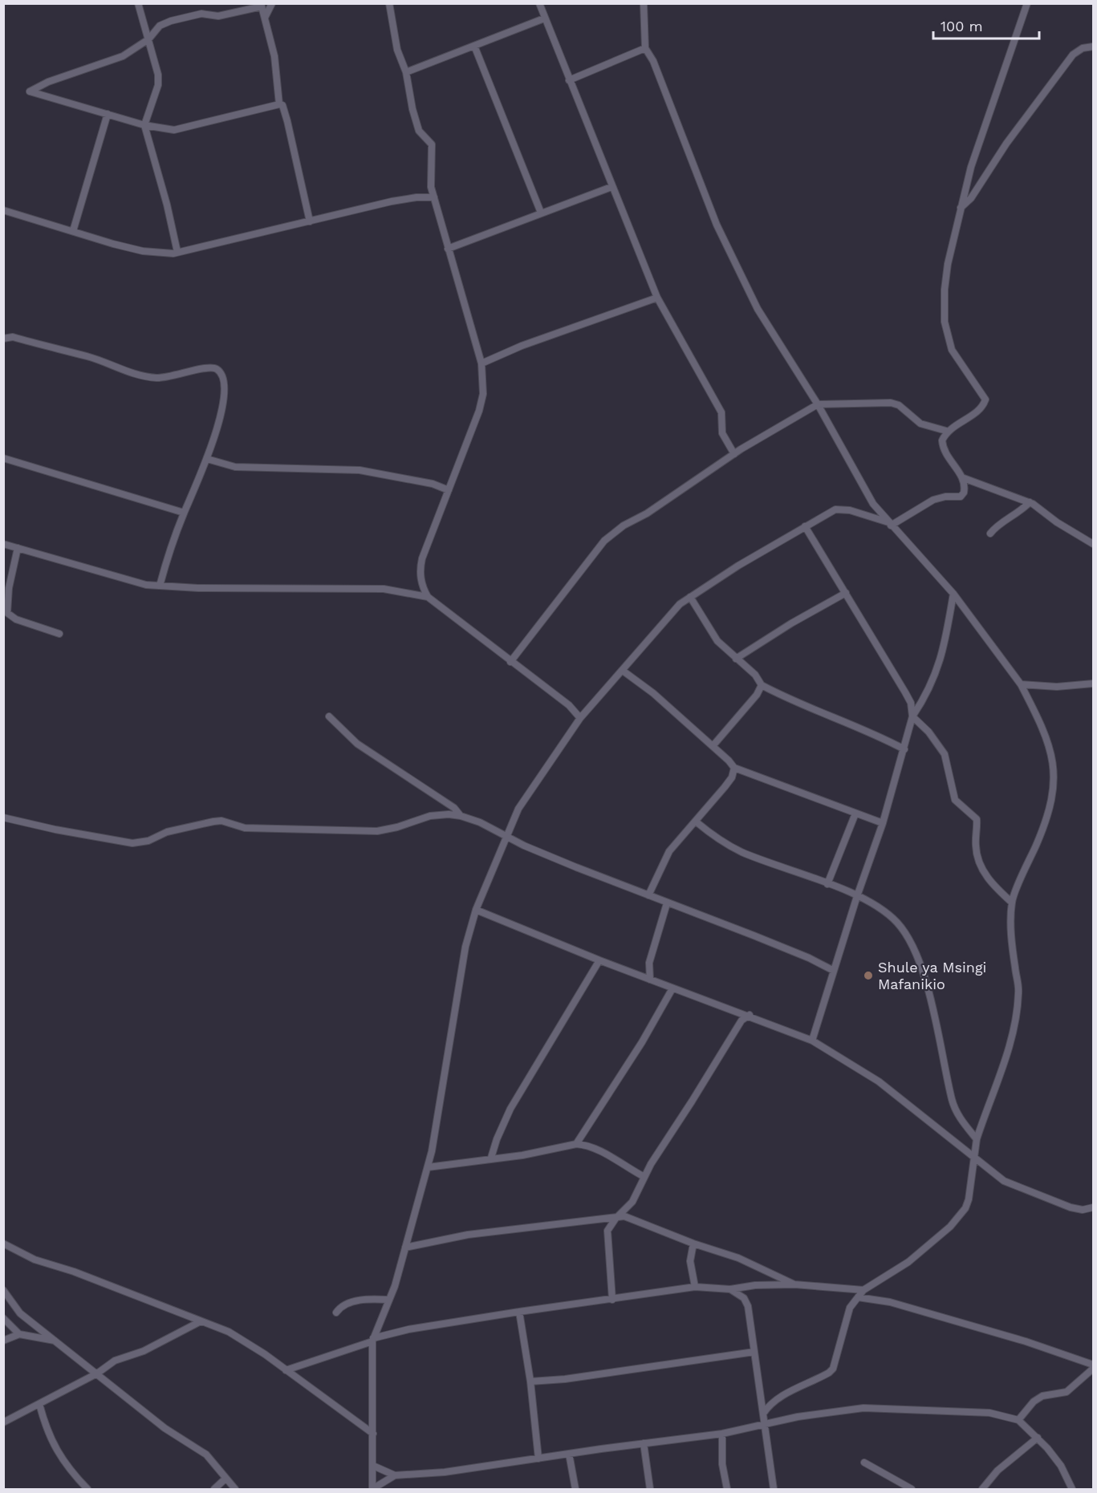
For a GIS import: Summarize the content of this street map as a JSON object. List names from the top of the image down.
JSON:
{
  "places": ["Shule ya Msingi Mafanikio"],
  "scale_bar": "100 m"
}
